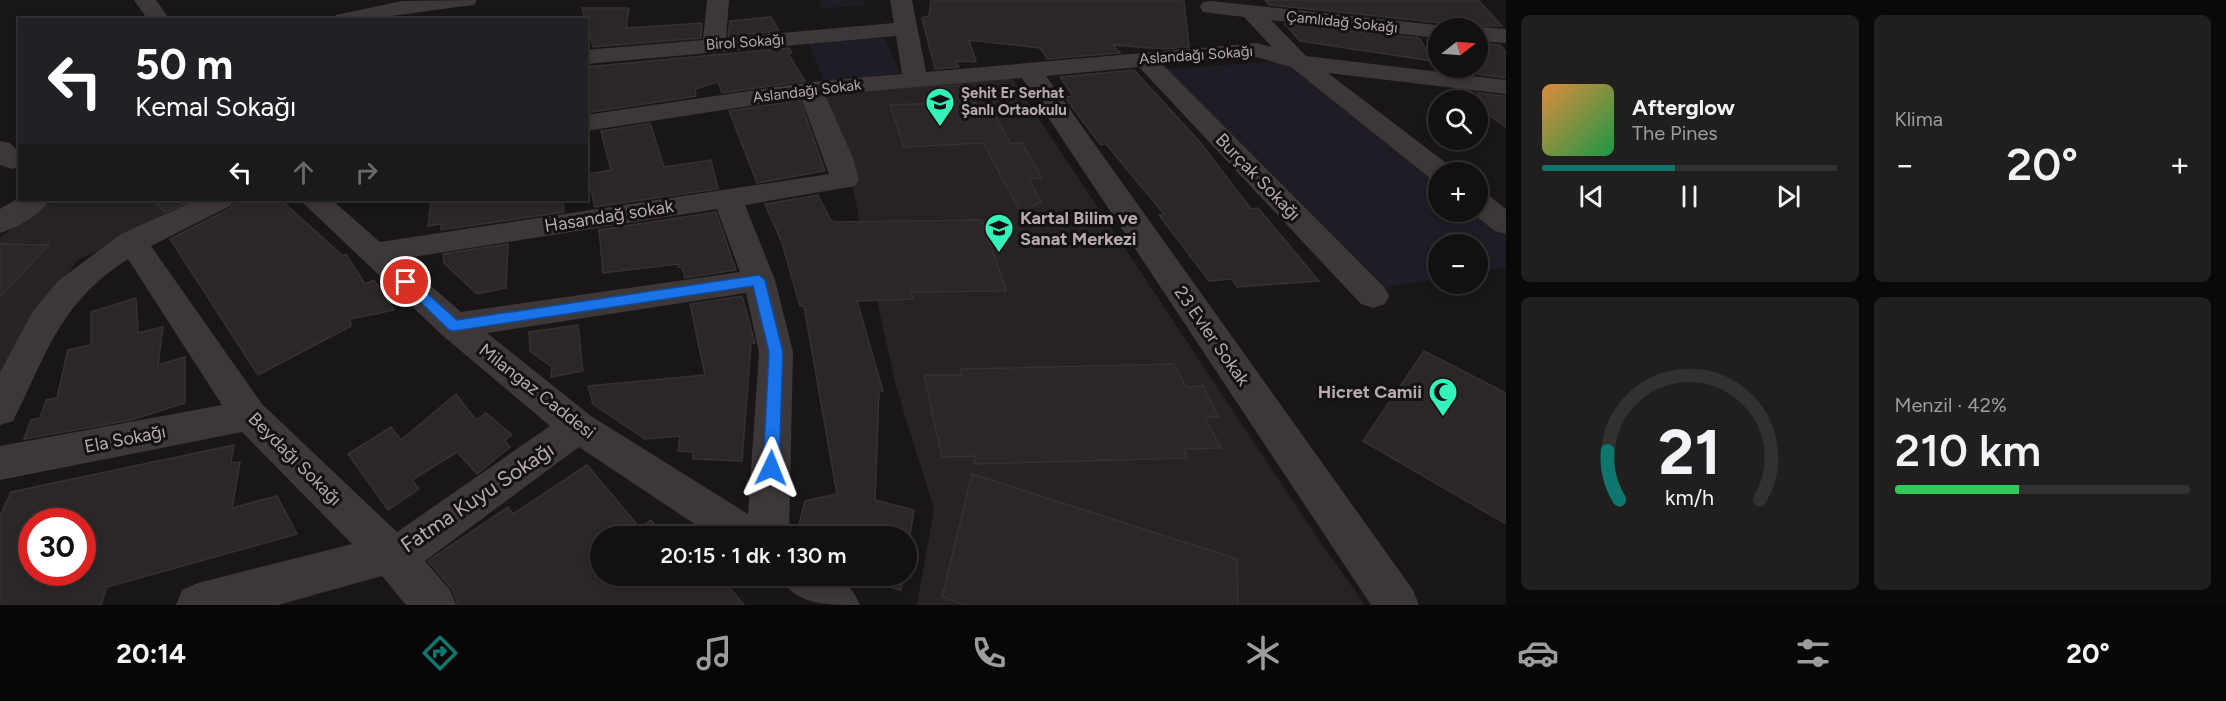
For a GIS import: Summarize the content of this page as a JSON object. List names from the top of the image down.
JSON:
{
  "streets": {
    "street": [
      "Çamlıdağ Sokağı",
      "Birol Sokağı",
      "Aslandağı Sokağı",
      "Aslandağı Sokak",
      "Burçak Sokağı",
      "Hasandağ sokak",
      "23 Evler Sokak",
      "Milangaz Caddesi",
      "Ela Sokağı",
      "Beydağı Sokağı",
      "Fatma Kuyu Sokağı"
    ]
  },
  "crossings": [
    ["Aslandağı Sokağı", "Aslandağı Sokak"],
    ["Aslandağı Sokağı", "Burçak Sokağı"],
    ["Aslandağı Sokağı", "23 Evler Sokak"],
    ["Aslandağı Sokak", "Hasandağ sokak"],
    ["Aslandağı Sokak", "23 Evler Sokak"],
    ["Hasandağ sokak", "Milangaz Caddesi"],
    ["Milangaz Caddesi", "Fatma Kuyu Sokağı"],
    ["Ela Sokağı", "Beydağı Sokağı"],
    ["Beydağı Sokağı", "Fatma Kuyu Sokağı"]
  ],
  "places": {
    "school or university": ["Şehit Er Serhat Şanlı Ortaokulu", "Kartal Bilim ve Sanat Merkezi"],
    "mosque": ["Hicret Camii"]
  },
  "north": "right",
  "page": {
    "tile": [
      "Klima",
      ["Menzil · 42%", "210 km"]
    ],
    "map_buttons": ["+", "−"],
    "turn": ["50 m", "Kemal Sokağı"],
    "song": ["Afterglow", "The Pines"],
    "heat": ["−", "20°", "+"],
    "limit": "30",
    "trip": "20:15 · 1 dk · 130 m",
    "tabs": ["20:14", "20°"],
    "gauge": ["21", "km/h"]
  }
}
